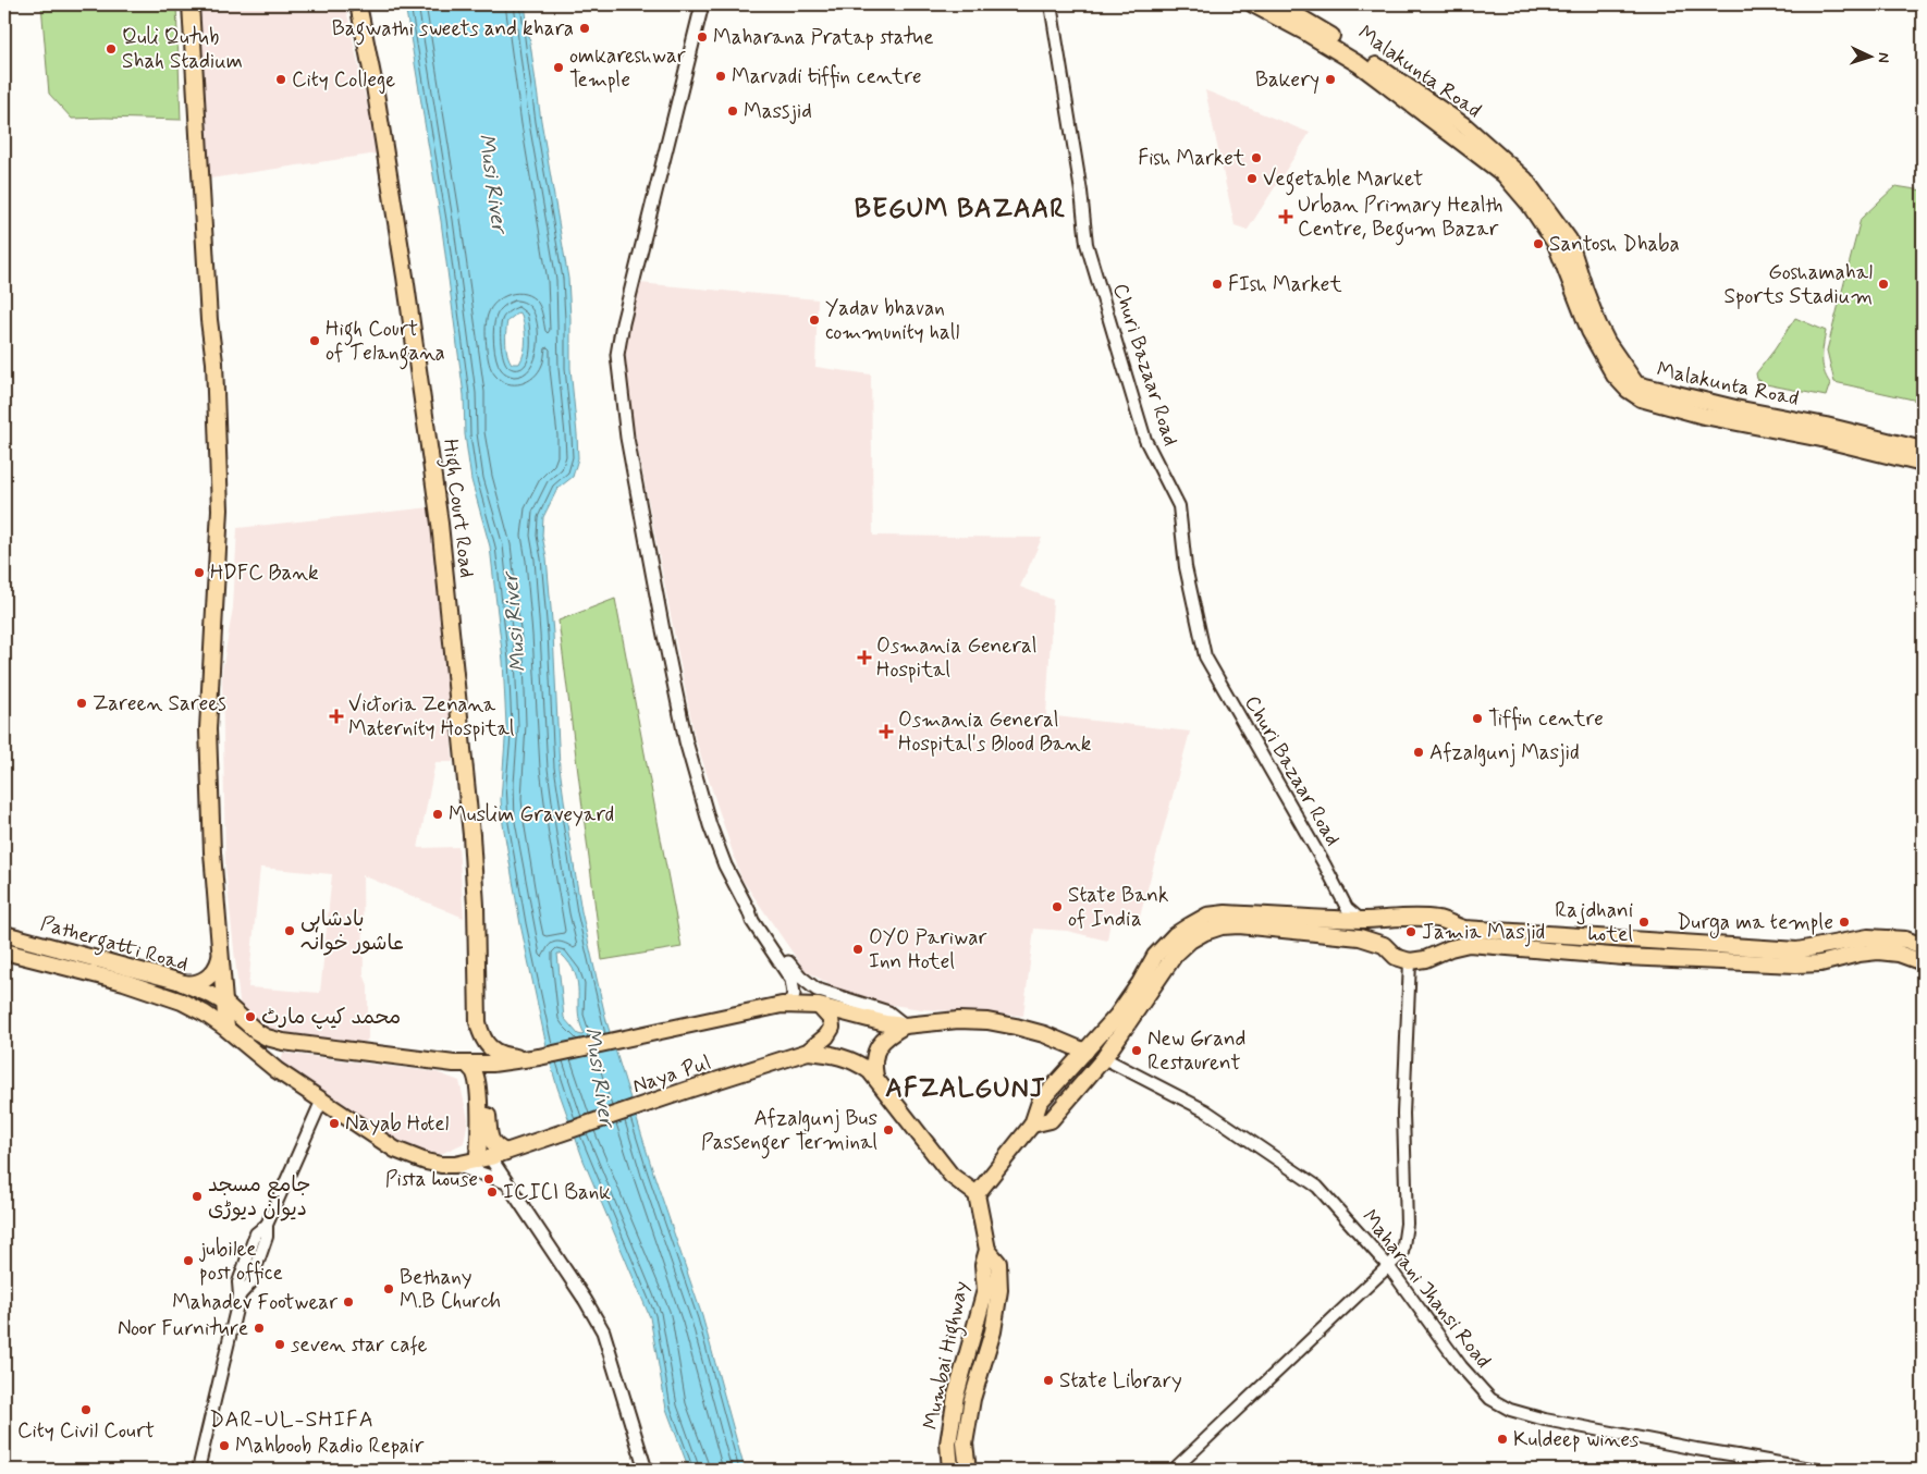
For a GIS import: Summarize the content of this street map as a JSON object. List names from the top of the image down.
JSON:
{
  "streets": {
    "main road": [
      "Malakunta Road",
      "High Court Road",
      "Pathergatti Road",
      "Naya Pul",
      "Mumbai Highway"
    ],
    "street": ["Churi Bazaar Road", "Maharani Jhansi Road"]
  },
  "crossings": [
    ["High Court Road", "Pathergatti Road"],
    ["High Court Road", "Naya Pul"],
    ["Pathergatti Road", "Naya Pul"]
  ],
  "districts": ["BEGUM BAZAAR", "AFZALGUNJ", "DAR-UL-SHIFA"],
  "water": ["Musi River"],
  "places": {
    "other": [
      "Bagwathi sweets and khara",
      "Maharana Pratap statue",
      "Quli Qutub Shah Stadium",
      "omkareshwar Temple",
      "Marvadi tiffin centre",
      "City College",
      "Bakery",
      "Massjid",
      "Fish Market",
      "Vegetable Market",
      "Santosh Dhaba",
      "FIsh Market",
      "Goshamahal Sports Stadium",
      "Yadav bhavan community hall",
      "High Court of Telangana",
      "HDFC Bank",
      "Zareen Sarees",
      "Tiffin centre",
      "Afzalgunj Masjid",
      "Muslim Graveyard",
      "State Bank of India",
      "Rajdhani hotel",
      "Durga ma temple",
      "بادشاہی عاشور خوانہ",
      "Jamia Masjid",
      "OYO Pariwar Inn Hotel",
      "محمد کیپ مارٹ",
      "New Grand Restaurent",
      "Nayab Hotel",
      "Afzalgunj Bus Passenger Terminal",
      "Pista house",
      "ICICI Bank",
      "جامع مسجد دیوان دیوڑی",
      "jubilee post office",
      "Bethany M.B Church",
      "Mahadev Footwear",
      "Noor Furniture",
      "seven star cafe",
      "State Library",
      "City Civil Court",
      "Kuldeep wines",
      "Mahboob Radio Repair"
    ],
    "health": [
      "Urban Primary Health Centre, Begum Bazar",
      "Osmania General Hospital",
      "Victoria Zenana Maternity Hospital",
      "Osmania General Hospital's Blood Bank"
    ]
  },
  "north": "right"
}
